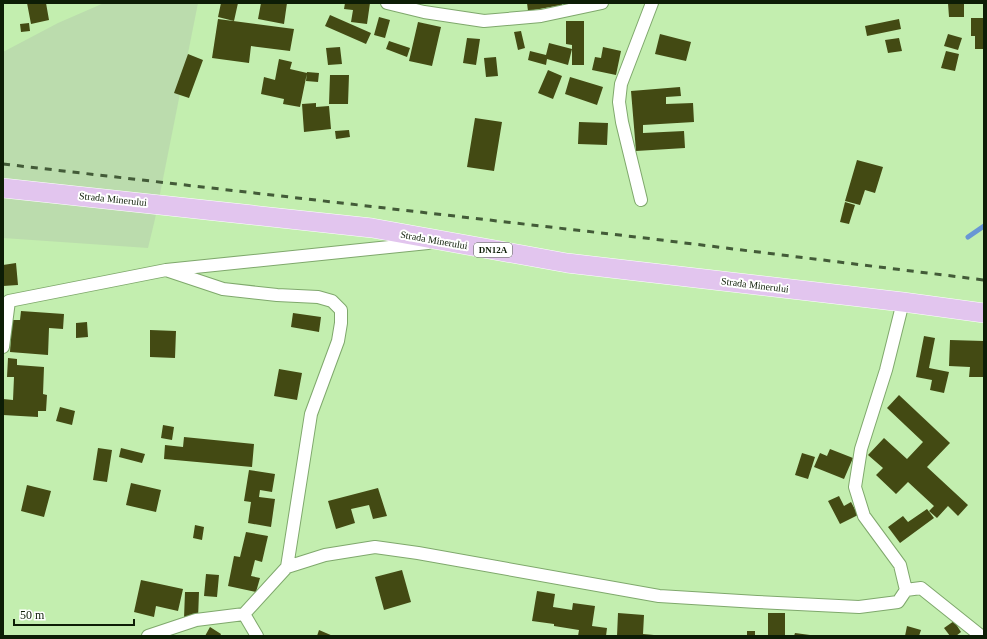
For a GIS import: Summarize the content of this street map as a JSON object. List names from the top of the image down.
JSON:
{
  "streets": {
    "main road": ["Strada Minerului", "DN12A"]
  },
  "scale_bar": "50 m"
}
